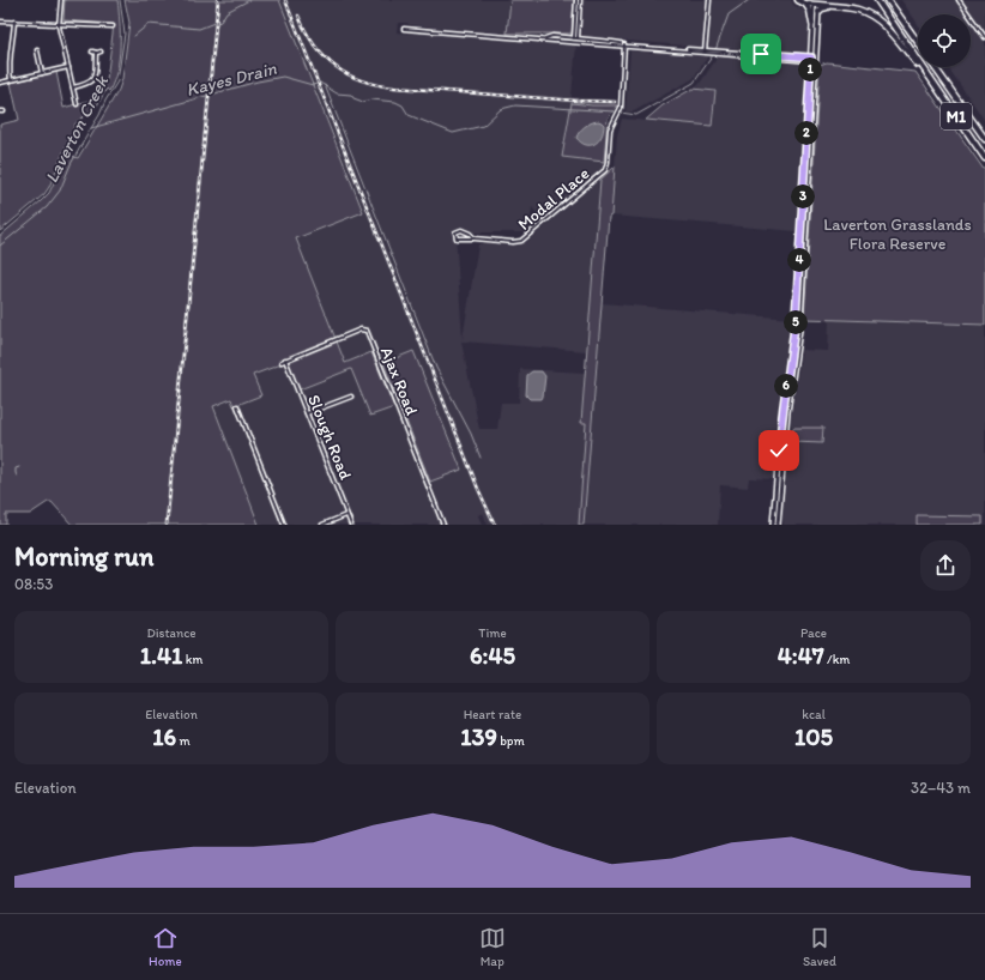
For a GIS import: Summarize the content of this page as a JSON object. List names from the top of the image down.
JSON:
{
  "streets": {
    "highway": ["M1"],
    "street": ["Modal Place", "Ajax Road", "Slough Road"]
  },
  "crossings": [
    ["Ajax Road", "Slough Road"]
  ],
  "water": ["Kayes Drain", "Laverton Creek"],
  "parks": ["Laverton Grasslands Flora Reserve"],
  "page": {
    "pins": [
      "1",
      "2",
      "3",
      "4",
      "5",
      "6"
    ],
    "heading": ["Morning run", "08:53"],
    "stats": [
      ["Distance", "1.41 km"],
      ["Time", "6:45"],
      ["Pace", "4:47 /km"],
      ["Elevation", "16 m"],
      ["Heart rate", "139 bpm"],
      ["kcal", "105"]
    ],
    "chart": ["Elevation", "32–43 m"],
    "tabs": ["Home", "Map", "Saved"]
  }
}
